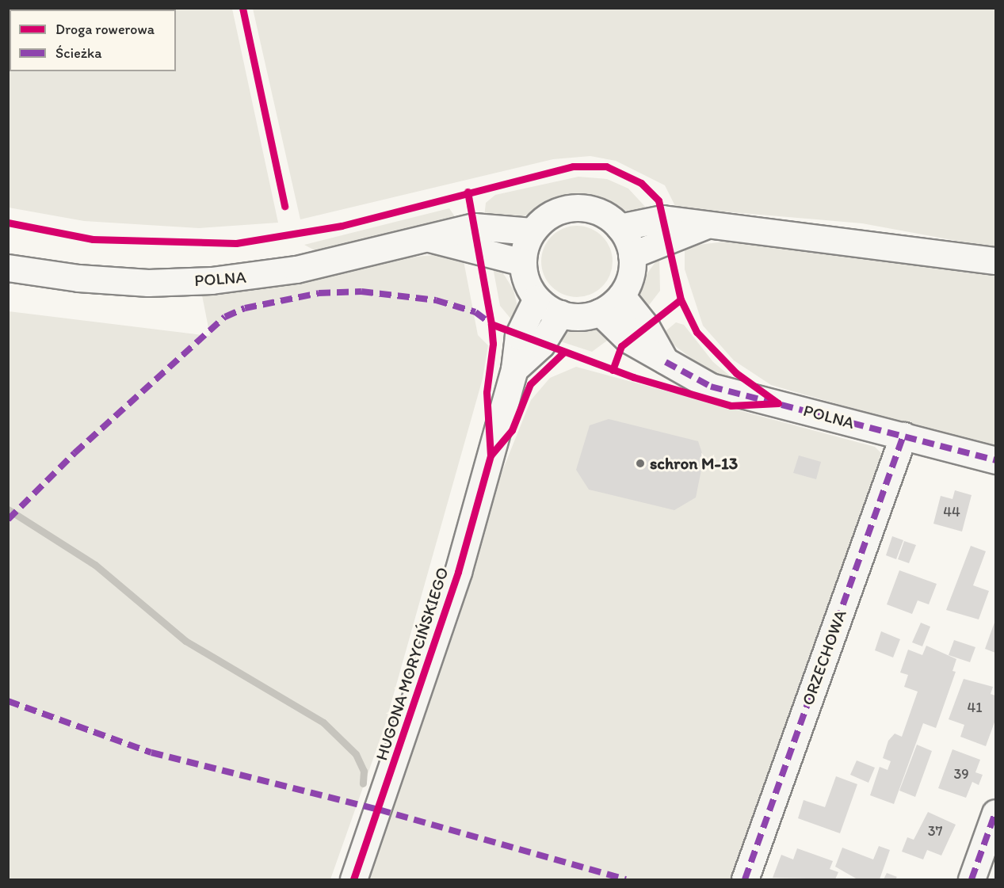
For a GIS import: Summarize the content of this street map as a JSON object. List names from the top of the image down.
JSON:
{
  "streets": {
    "street": ["POLNA", "ORZECHOWA", "HUGONA MORYCIŃSKIEGO"]
  },
  "crossings": [
    ["POLNA", "ORZECHOWA"],
    ["POLNA", "HUGONA MORYCIŃSKIEGO"]
  ],
  "places": ["schron M-13"],
  "house_numbers": [
    "44",
    "41",
    "39",
    "37"
  ],
  "legend": ["Droga rowerowa", "Ścieżka"]
}
